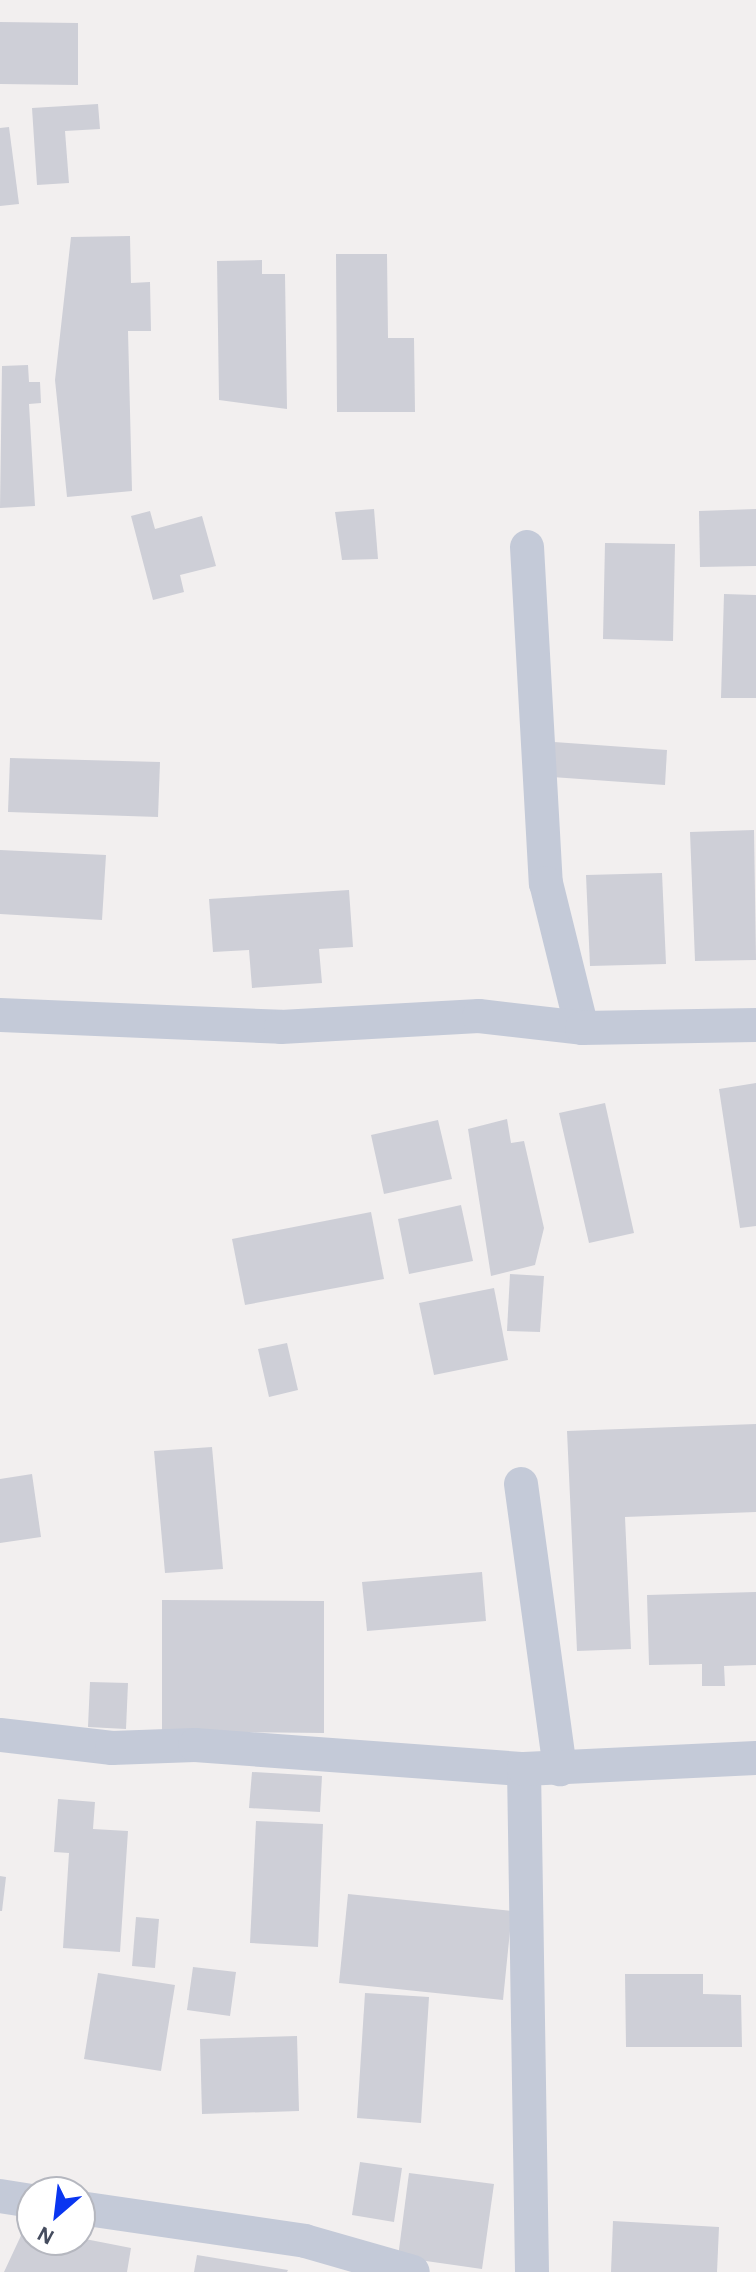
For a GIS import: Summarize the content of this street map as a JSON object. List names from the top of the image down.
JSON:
{
  "north": "bottom left"
}
